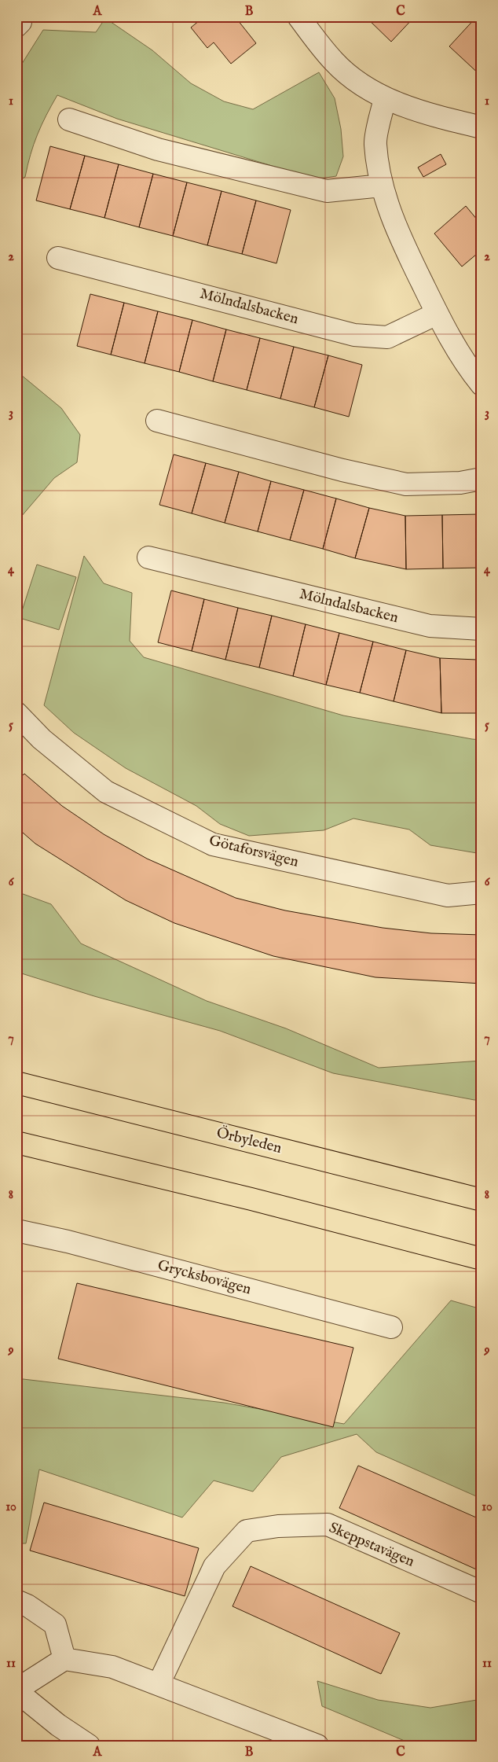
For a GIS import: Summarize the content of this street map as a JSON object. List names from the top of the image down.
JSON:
{
  "streets": {
    "main road": ["Örbyleden"],
    "street": [
      "Mölndalsbacken",
      "Götaforsvägen",
      "Grycksbovägen",
      "Skeppstavägen"
    ]
  },
  "grid": {
    "columns": ["A", "B", "C"],
    "rows": [
      "1",
      "2",
      "3",
      "4",
      "5",
      "6",
      "7",
      "8",
      "9",
      "10",
      "11"
    ]
  }
}
